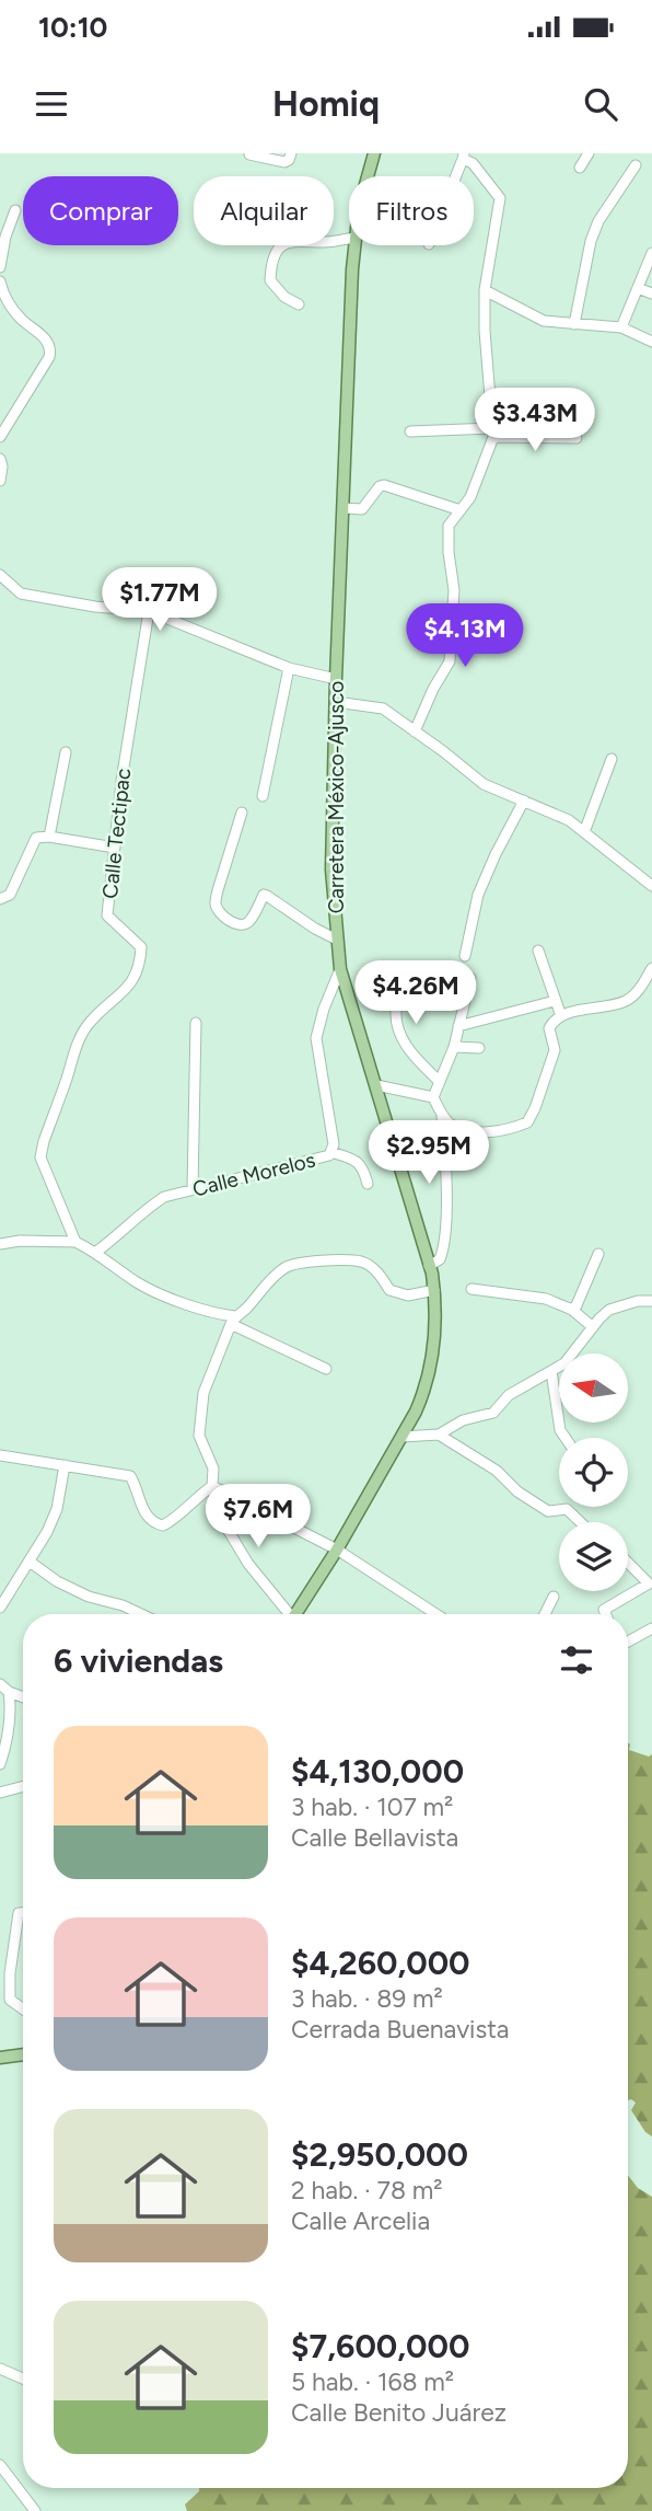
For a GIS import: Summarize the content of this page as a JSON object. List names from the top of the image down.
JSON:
{
  "streets": {
    "main road": ["Carretera México-Ajusco"],
    "street": ["Calle Tectipac", "Calle Morelos"]
  },
  "crossings": [
    ["Carretera México-Ajusco", "Calle Morelos"]
  ],
  "north": "left",
  "page": {
    "status": "10:10",
    "header": "Homiq",
    "chip": ["Comprar", "Alquilar", "Filtros"],
    "price": [
      "$3.43M",
      "$1.77M",
      "$4.13M",
      "$4.26M",
      "$2.95M",
      "$7.6M"
    ],
    "heading": "6 viviendas",
    "list": [
      {
        "name": "$4,130,000",
        "note": "3 hab. · 107 m² · Calle Bellavista"
      },
      {
        "name": "$4,260,000",
        "note": "3 hab. · 89 m² · Cerrada Buenavista"
      },
      {
        "name": "$2,950,000",
        "note": "2 hab. · 78 m² · Calle Arcelia"
      },
      {
        "name": "$7,600,000",
        "note": "5 hab. · 168 m² · Calle Benito Juárez"
      }
    ]
  }
}
